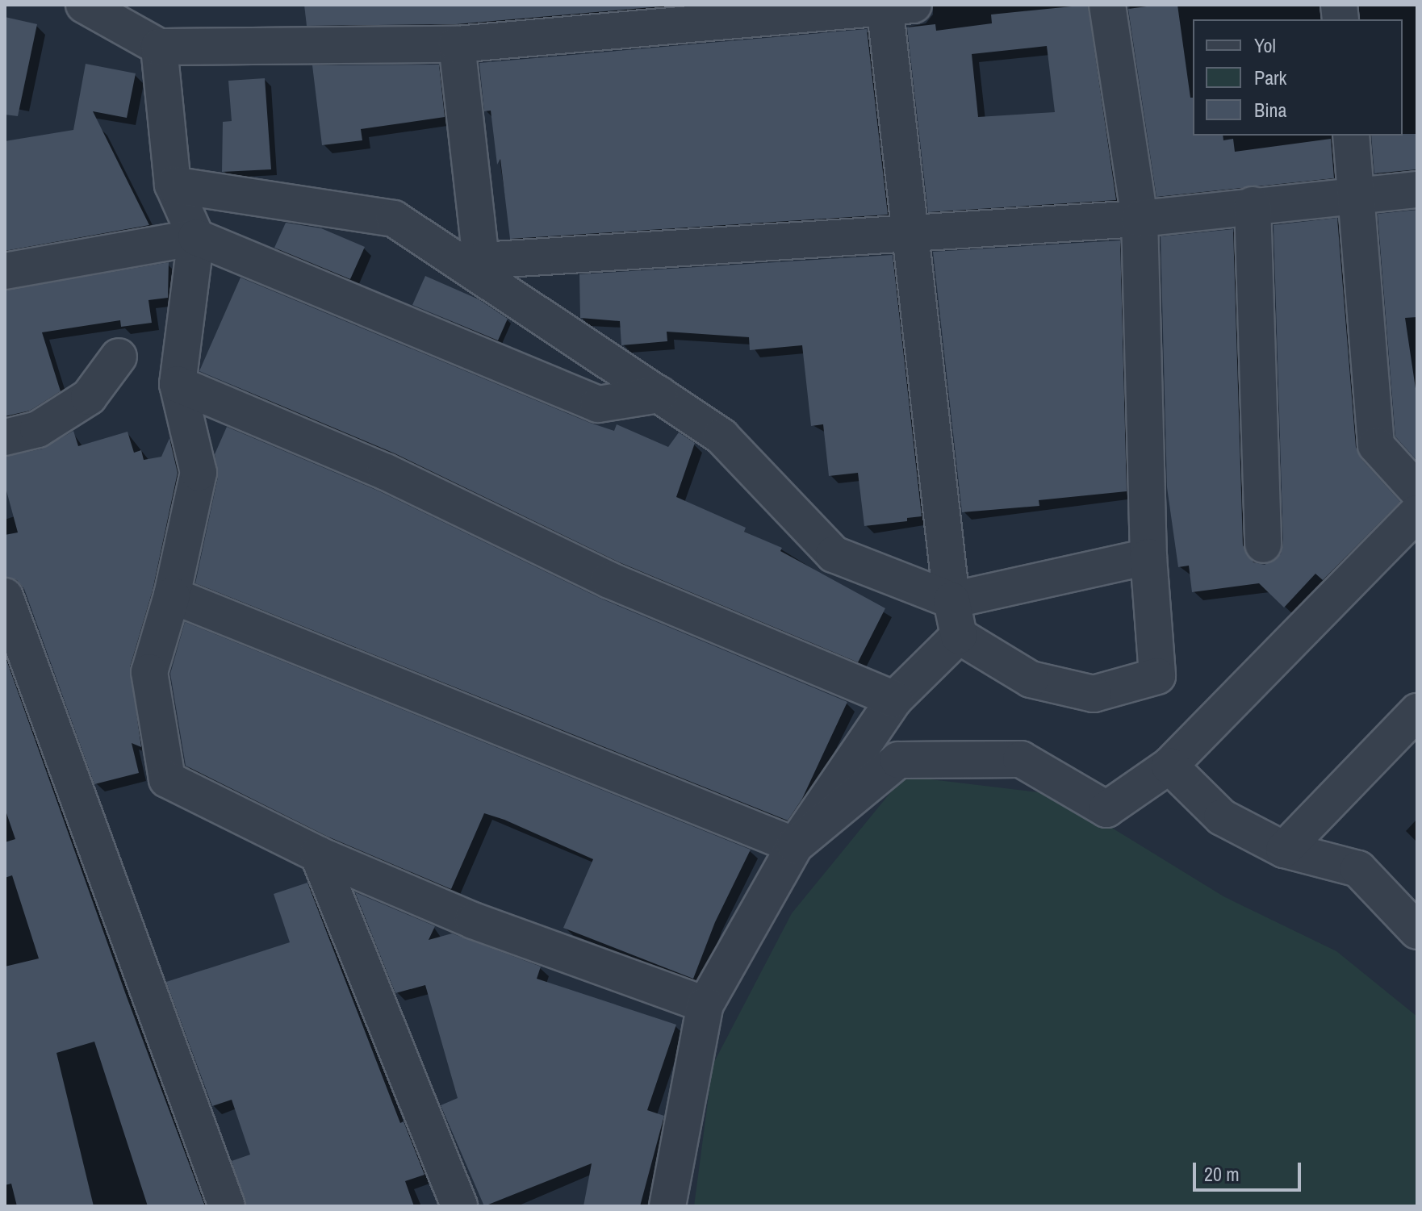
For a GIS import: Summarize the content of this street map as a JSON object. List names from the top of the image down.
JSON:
{
  "legend": ["Yol", "Park", "Bina"],
  "scale_bar": "20 m"
}
